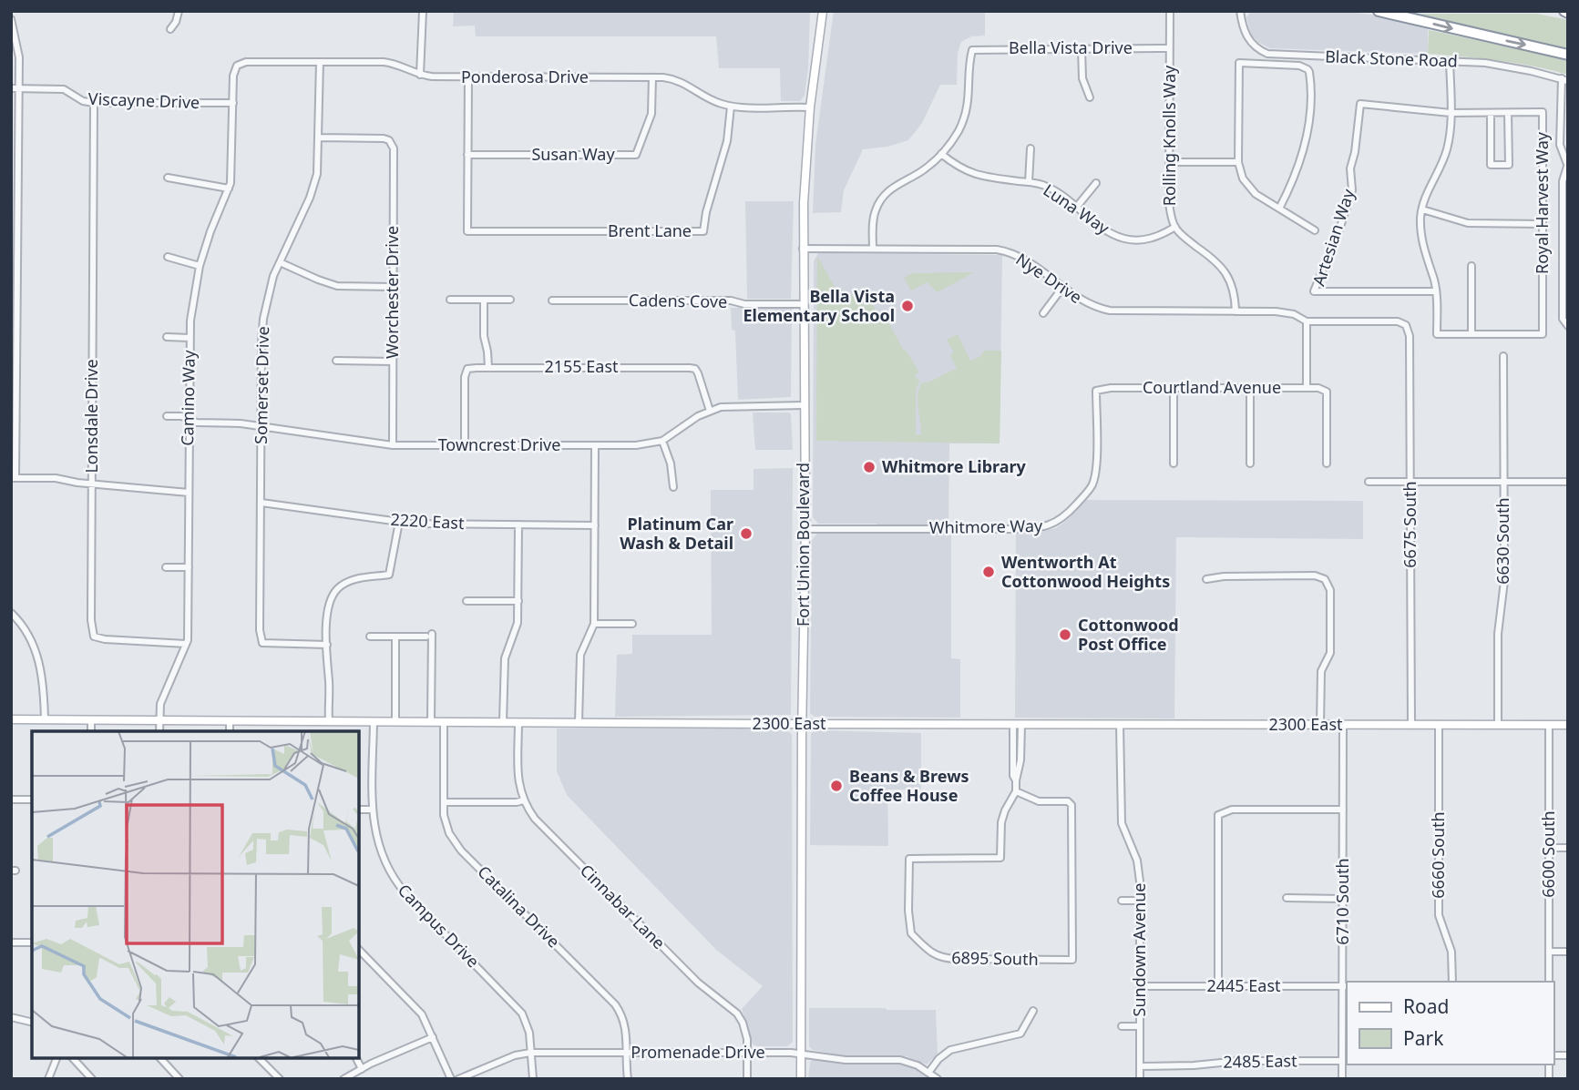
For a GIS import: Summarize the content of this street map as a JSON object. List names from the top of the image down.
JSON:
{
  "streets": {
    "street": [
      "Bella Vista Drive",
      "Black Stone Road",
      "Ponderosa Drive",
      "Viscayne Drive",
      "Rolling Knolls Way",
      "Susan Way",
      "Royal Harvest Way",
      "Luna Way",
      "Brent Lane",
      "Artesian Way",
      "Nye Drive",
      "Worchester Drive",
      "Cadens Cove",
      "2155 East",
      "Somerset Drive",
      "Courtland Avenue",
      "Camino Way",
      "Lonsdale Drive",
      "Towncrest Drive",
      "2220 East",
      "6675 South",
      "Whitmore Way",
      "6630 South",
      "Fort Union Boulevard",
      "2300 East",
      "6600 South",
      "6660 South",
      "6710 South",
      "Catalina Drive",
      "Cinnabar Lane",
      "Campus Drive",
      "Sundown Avenue",
      "6895 South",
      "2445 East",
      "Promenade Drive",
      "2485 East"
    ]
  },
  "crossings": [
    ["Bella Vista Drive", "Rolling Knolls Way"],
    ["Bella Vista Drive", "Luna Way"],
    ["Ponderosa Drive", "Susan Way"],
    ["Ponderosa Drive", "Brent Lane"],
    ["Ponderosa Drive", "Somerset Drive"],
    ["Ponderosa Drive", "Camino Way"],
    ["Ponderosa Drive", "Fort Union Boulevard"],
    ["Viscayne Drive", "Camino Way"],
    ["Viscayne Drive", "Lonsdale Drive"],
    ["Rolling Knolls Way", "Luna Way"],
    ["Rolling Knolls Way", "Nye Drive"],
    ["Susan Way", "Brent Lane"],
    ["Royal Harvest Way", "Artesian Way"],
    ["Nye Drive", "6675 South"],
    ["Nye Drive", "Fort Union Boulevard"],
    ["Worchester Drive", "Somerset Drive"],
    ["Worchester Drive", "Towncrest Drive"],
    ["Cadens Cove", "Fort Union Boulevard"],
    ["2155 East", "Towncrest Drive"],
    ["Somerset Drive", "Towncrest Drive"],
    ["Somerset Drive", "2220 East"],
    ["Courtland Avenue", "Whitmore Way"],
    ["Camino Way", "Lonsdale Drive"],
    ["Camino Way", "Towncrest Drive"],
    ["Camino Way", "2300 East"],
    ["Towncrest Drive", "Fort Union Boulevard"],
    ["6675 South", "2300 East"],
    ["Whitmore Way", "Fort Union Boulevard"],
    ["6630 South", "2300 East"],
    ["Fort Union Boulevard", "2300 East"],
    ["Fort Union Boulevard", "Promenade Drive"],
    ["2300 East", "6600 South"],
    ["2300 East", "6660 South"],
    ["2300 East", "6710 South"],
    ["2300 East", "Catalina Drive"],
    ["2300 East", "Campus Drive"],
    ["2300 East", "Sundown Avenue"],
    ["2300 East", "6895 South"],
    ["6710 South", "2445 East"],
    ["6710 South", "2485 East"],
    ["Catalina Drive", "Promenade Drive"],
    ["Cinnabar Lane", "Promenade Drive"],
    ["Campus Drive", "Promenade Drive"],
    ["Sundown Avenue", "2445 East"],
    ["Sundown Avenue", "2485 East"]
  ],
  "places": [
    "Bella Vista Elementary School",
    "Whitmore Library",
    "Platinum Car Wash & Detail",
    "Wentworth At Cottonwood Heights",
    "Cottonwood Post Office",
    "Beans & Brews Coffee House"
  ],
  "legend": ["Road", "Park"]
}
